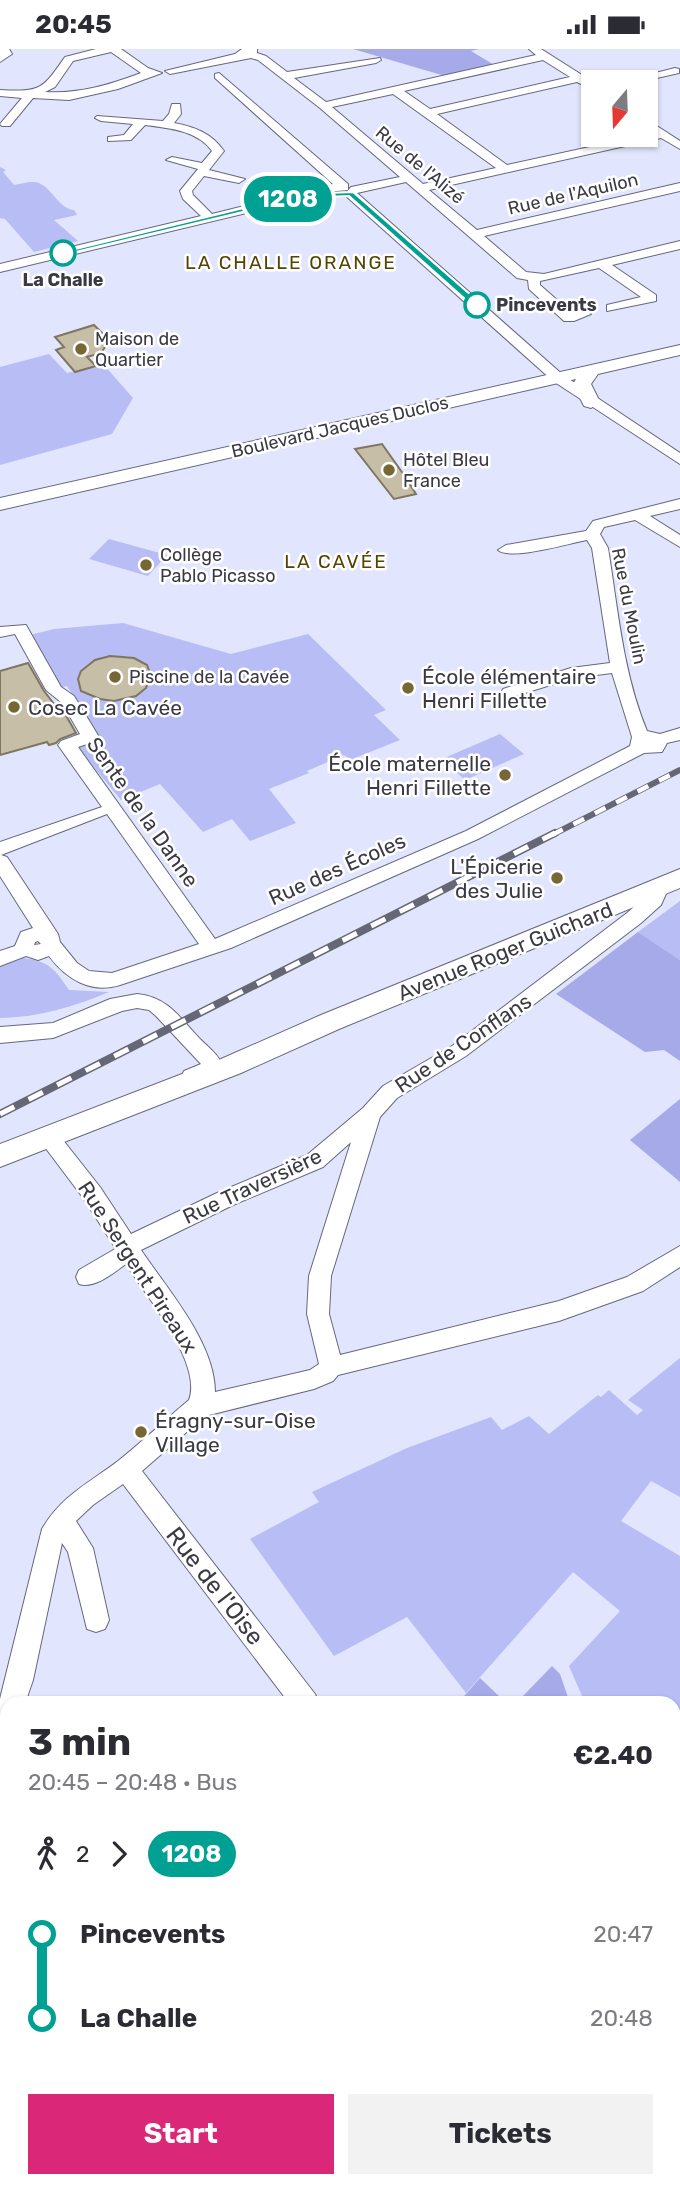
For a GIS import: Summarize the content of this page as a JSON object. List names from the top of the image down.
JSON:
{
  "streets": {
    "main road": ["Boulevard Jacques Duclos", "Avenue Roger Guichard"],
    "street": [
      "Rue de l'Alizé",
      "Rue de l'Aquilon",
      "Rue du Moulin",
      "Sente de la Danne",
      "Rue des Écoles",
      "Rue de Conflans",
      "Rue Traversière",
      "Rue Sergent Pireaux",
      "Rue de l'Oise"
    ]
  },
  "crossings": [
    ["Rue de l'Alizé", "Rue de l'Aquilon"],
    ["Rue du Moulin", "Rue des Écoles"],
    ["Sente de la Danne", "Rue des Écoles"],
    ["Avenue Roger Guichard", "Rue de Conflans"],
    ["Avenue Roger Guichard", "Rue Sergent Pireaux"],
    ["Rue de Conflans", "Rue Traversière"],
    ["Rue Traversière", "Rue Sergent Pireaux"]
  ],
  "districts": ["LA CHALLE ORANGE", "LA CAVÉE"],
  "places": [
    "La Challe",
    "Pincevents",
    "Maison de Quartier",
    "Hôtel Bleu France",
    "Collège Pablo Picasso",
    "Piscine de la Cavée",
    "École élémentaire Henri Fillette",
    "Cosec La Cavée",
    "École maternelle Henri Fillette",
    "L'Épicerie des Julie",
    "Éragny-sur-Oise Village"
  ],
  "lines": ["bus line 1208"],
  "north": "bottom",
  "page": {
    "status": "20:45",
    "on_map": "1208",
    "heading": ["3 min", "20:45 – 20:48 · Bus", "€2.40"],
    "legs": ["2", "1208"],
    "list": [
      {
        "name": "Pincevents",
        "value": "20:47"
      },
      {
        "name": "La Challe",
        "value": "20:48"
      }
    ],
    "buttons": ["Start", "Tickets"]
  }
}
